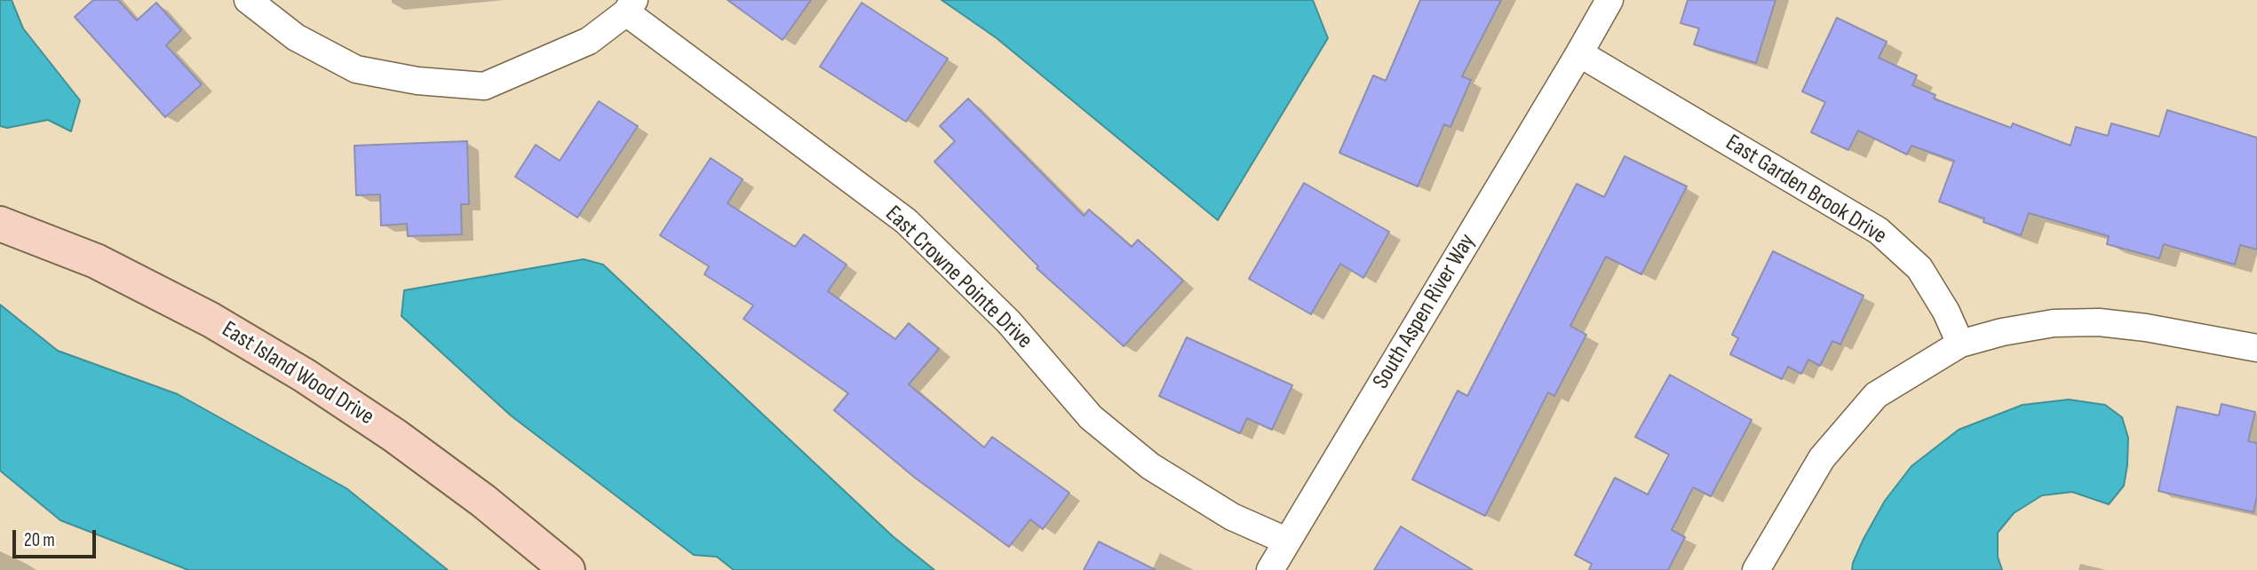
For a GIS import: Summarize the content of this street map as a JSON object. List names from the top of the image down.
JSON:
{
  "streets": {
    "street": [
      "East Garden Brook Drive",
      "East Crowne Pointe Drive",
      "South Aspen River Way",
      "East Island Wood Drive"
    ]
  },
  "crossings": [
    ["East Garden Brook Drive", "South Aspen River Way"],
    ["East Crowne Pointe Drive", "South Aspen River Way"]
  ],
  "scale_bar": "20 m"
}
